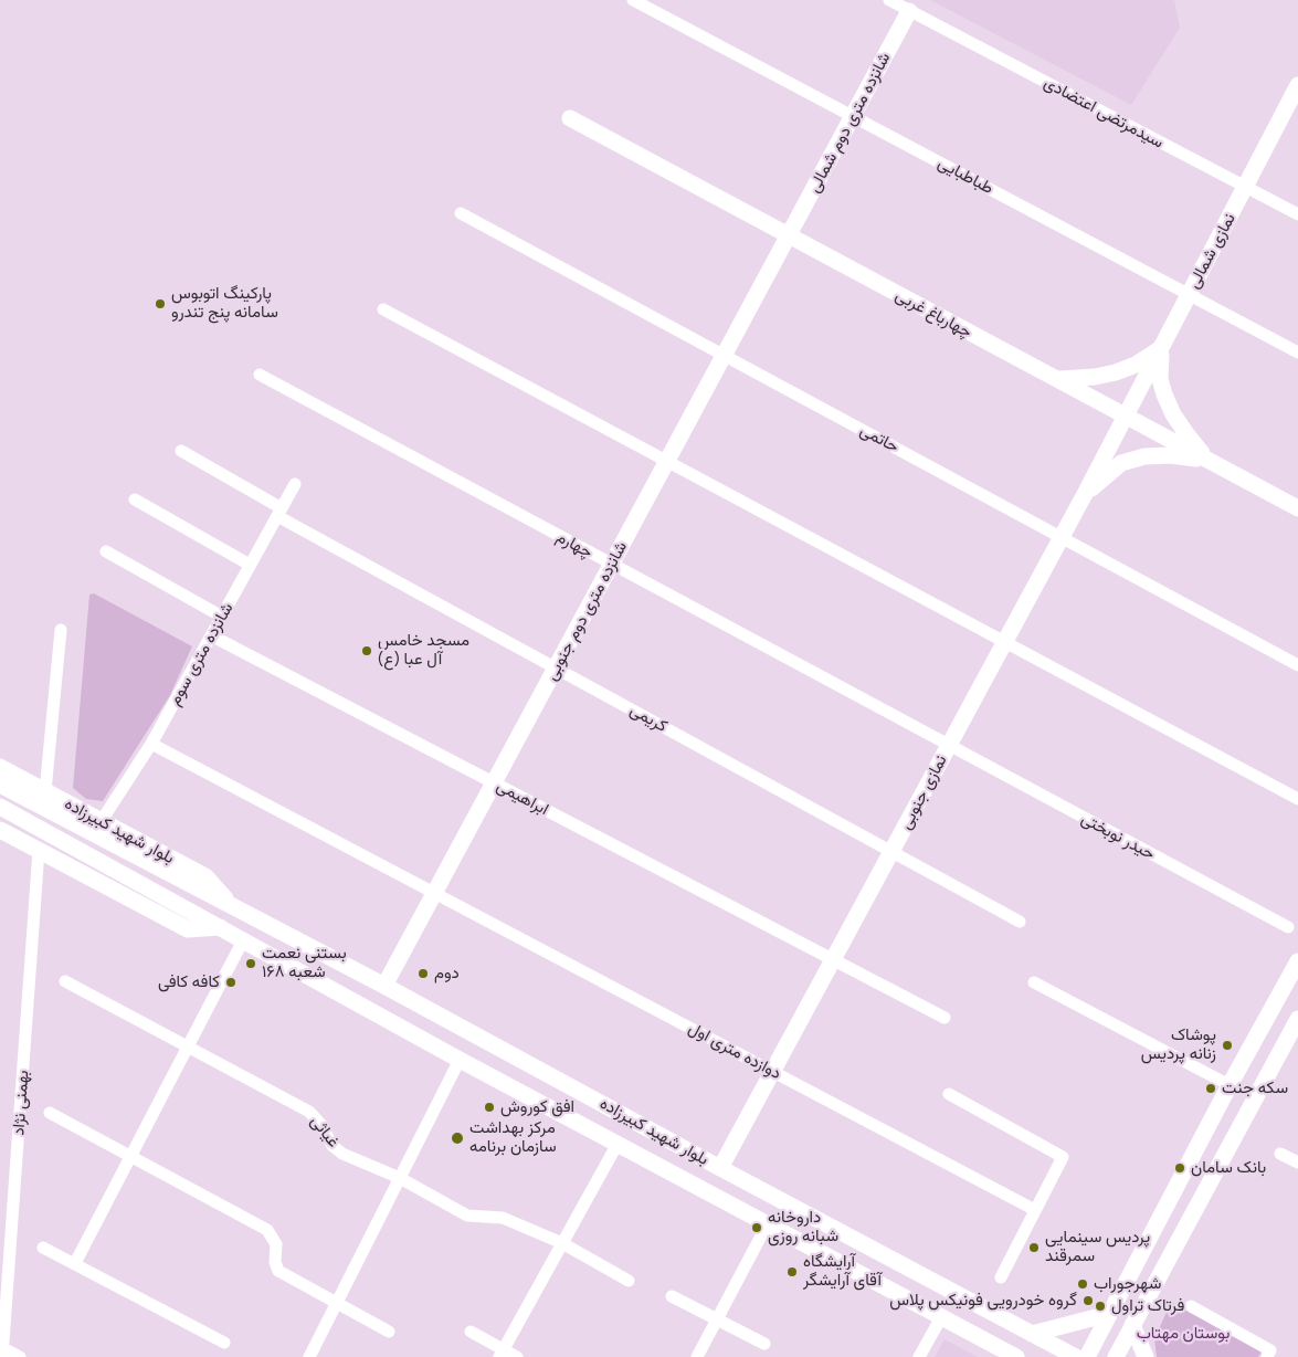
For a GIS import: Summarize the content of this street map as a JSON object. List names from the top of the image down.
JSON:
{
  "streets": {
    "main road": [
      "شانزده متری دوم شمالی",
      "نمازی شمالی",
      "چهارباغ غربی",
      "شانزده متری دوم جنوبی",
      "نمازی جنوبی",
      "بلوار شهید کبیرزاده"
    ],
    "street": [
      "سیدمرتضی اعتضادی",
      "طباطبایی",
      "حاتمی",
      "چهارم",
      "شانزده متری سوم",
      "کریمی",
      "ابراهیمی",
      "حیدر نوبختی",
      "دوازده متری اول",
      "بهمنی نژاد",
      "غیاثی"
    ]
  },
  "crossings": [
    ["سیدمرتضی اعتضادی", "شانزده متری دوم شمالی"],
    ["سیدمرتضی اعتضادی", "نمازی شمالی"],
    ["شانزده متری دوم شمالی", "طباطبایی"],
    ["شانزده متری دوم شمالی", "چهارباغ غربی"],
    ["شانزده متری دوم شمالی", "شانزده متری دوم جنوبی"],
    ["طباطبایی", "نمازی شمالی"],
    ["نمازی شمالی", "چهارباغ غربی"],
    ["نمازی شمالی", "نمازی جنوبی"],
    ["چهارباغ غربی", "شانزده متری دوم جنوبی"],
    ["چهارباغ غربی", "نمازی جنوبی"],
    ["حاتمی", "شانزده متری دوم جنوبی"],
    ["حاتمی", "نمازی جنوبی"],
    ["چهارم", "شانزده متری دوم جنوبی"],
    ["چهارم", "نمازی جنوبی"],
    ["چهارم", "حیدر نوبختی"],
    ["شانزده متری دوم جنوبی", "کریمی"],
    ["شانزده متری دوم جنوبی", "ابراهیمی"],
    ["شانزده متری دوم جنوبی", "بلوار شهید کبیرزاده"],
    ["شانزده متری دوم جنوبی", "دوازده متری اول"],
    ["شانزده متری سوم", "کریمی"],
    ["شانزده متری سوم", "ابراهیمی"],
    ["شانزده متری سوم", "بلوار شهید کبیرزاده"],
    ["شانزده متری سوم", "دوازده متری اول"],
    ["کریمی", "نمازی جنوبی"],
    ["نمازی جنوبی", "ابراهیمی"],
    ["نمازی جنوبی", "بلوار شهید کبیرزاده"],
    ["نمازی جنوبی", "حیدر نوبختی"],
    ["نمازی جنوبی", "دوازده متری اول"]
  ],
  "parks": ["بوستان مهتاب"],
  "places": [
    "پارکینگ اتوبوس سامانه پنج تندرو",
    "مسجد خامس آل عبا (ع)",
    "بستنی نعمت شعبه ۱۶۸",
    "دوم",
    "کافه کافی",
    "پوشاک زنانه پردیس",
    "سکه جنت",
    "افق کوروش",
    "مرکز بهداشت سازمان برنامه",
    "بانک سامان",
    "داروخانه شبانه روزی",
    "پردیس سینمایی سمرقند",
    "آرایشگاه آقای آرایشگر",
    "شهرجوراب",
    "گروه خودرویی فونیکس پلاس",
    "فرتاک تراول"
  ]
}
